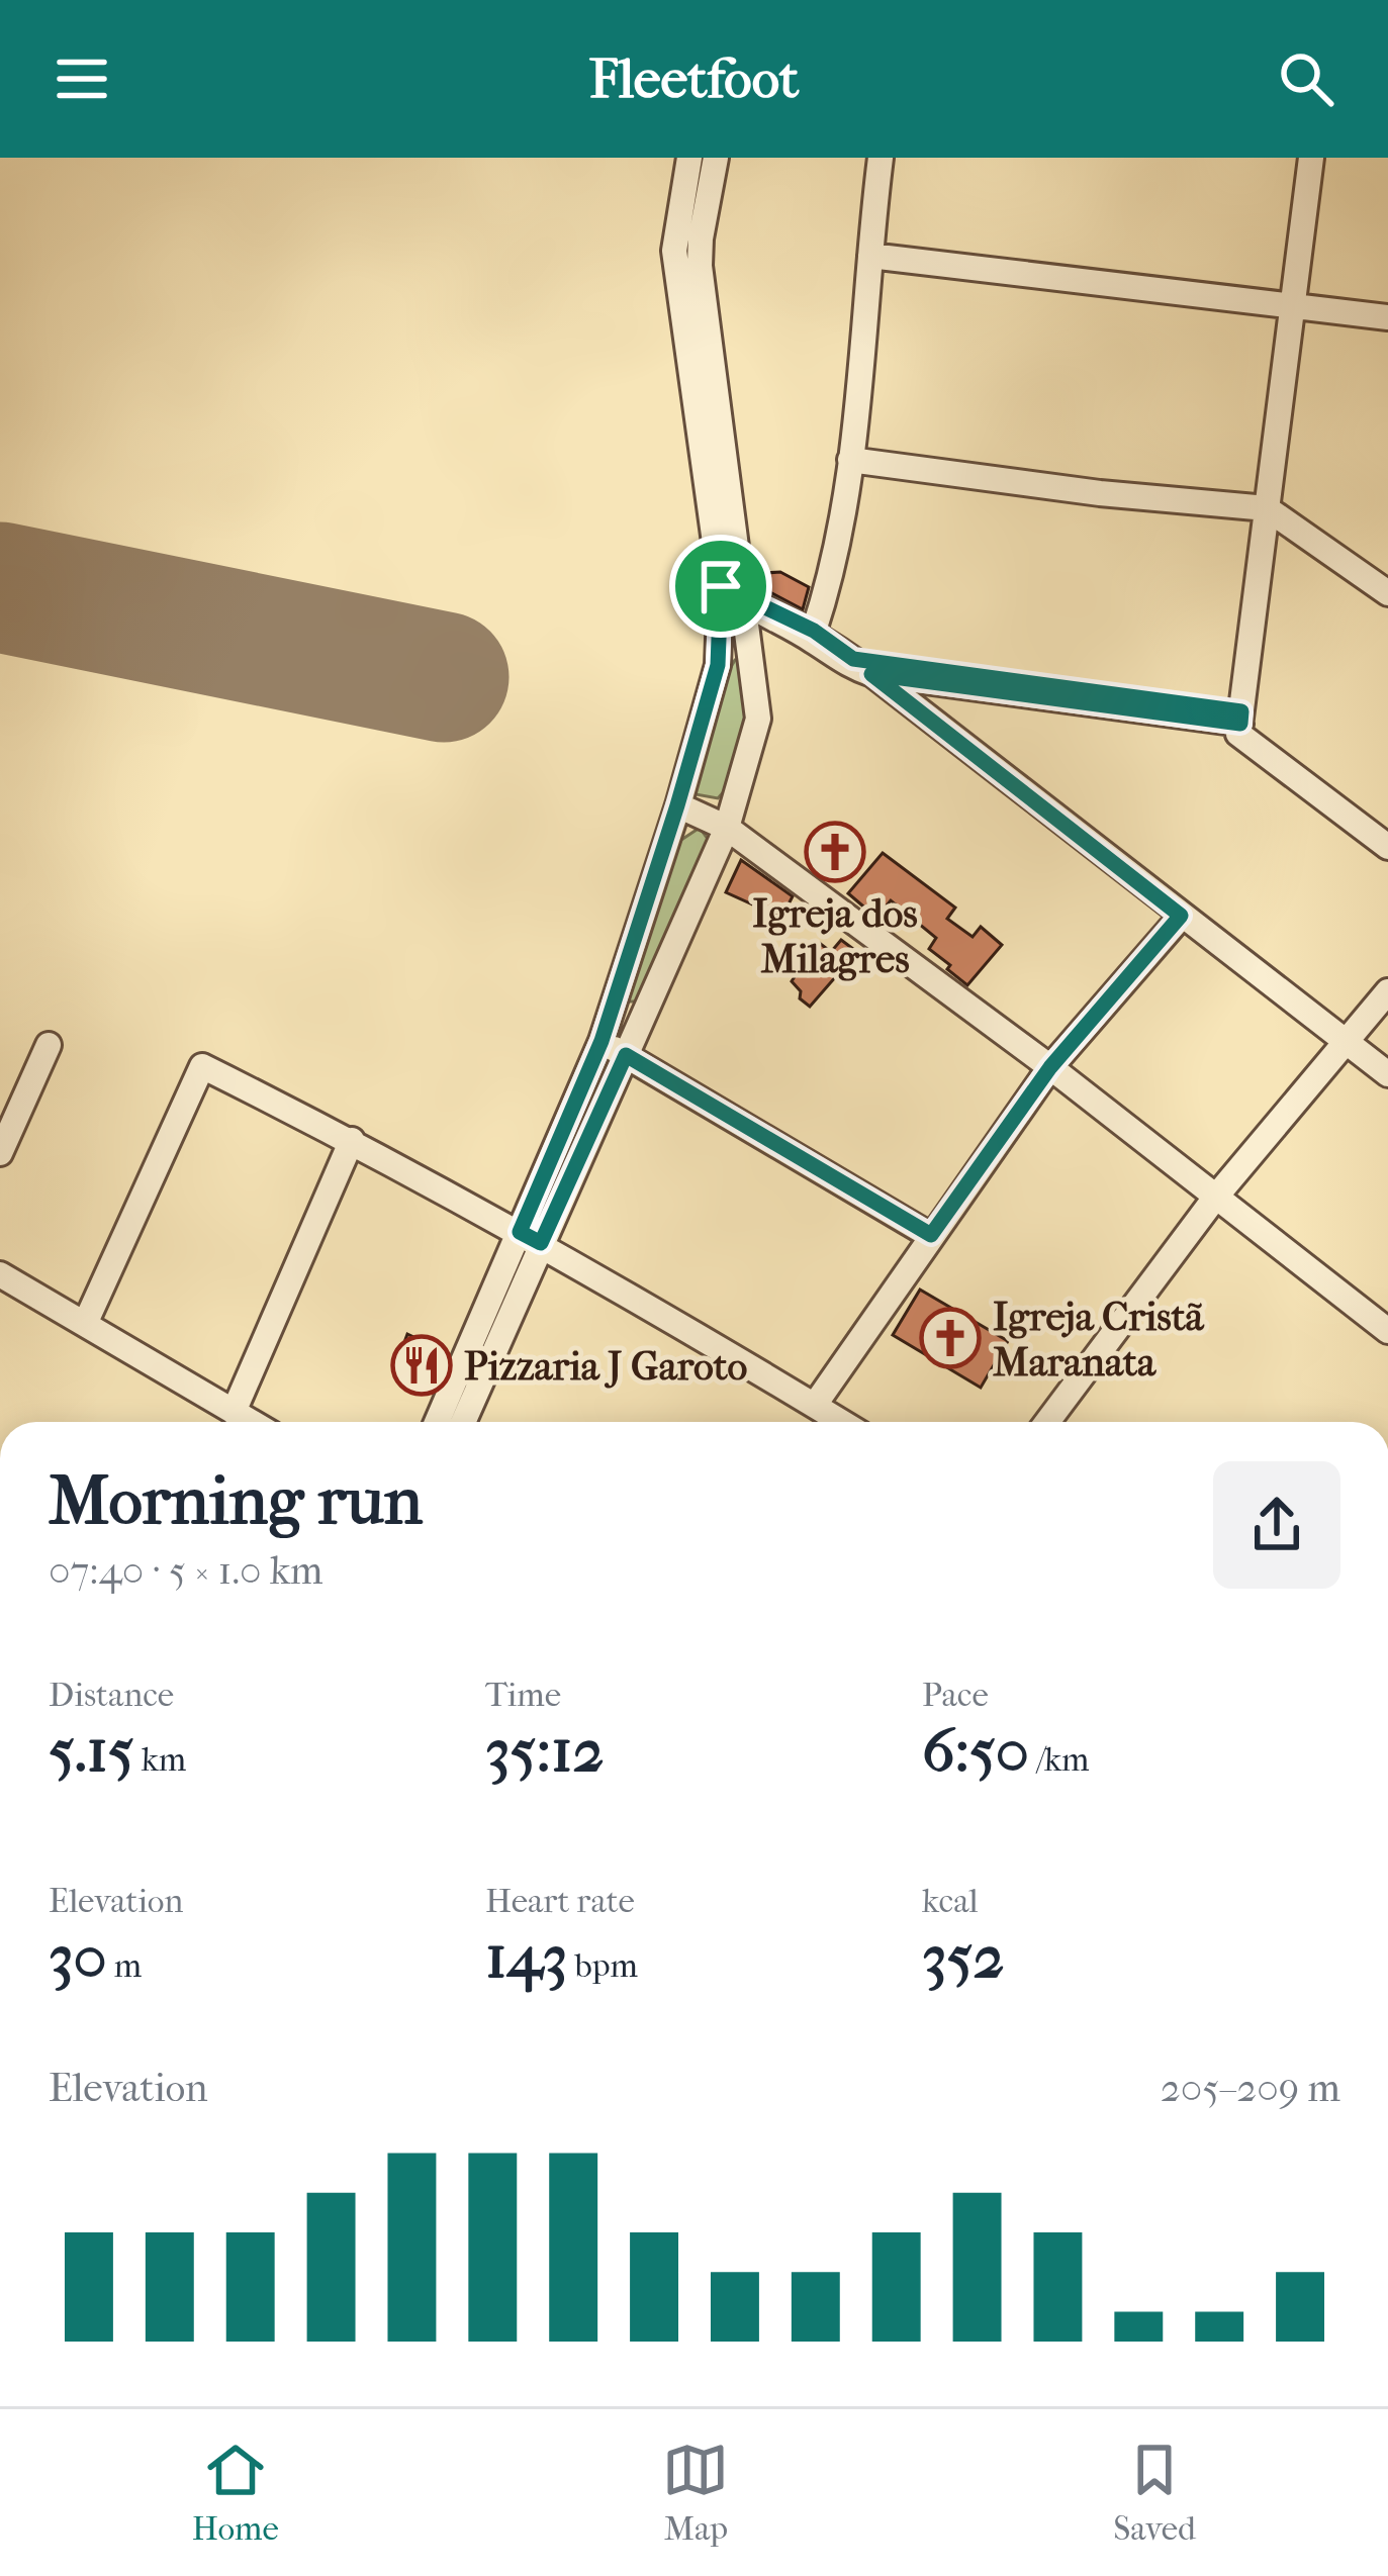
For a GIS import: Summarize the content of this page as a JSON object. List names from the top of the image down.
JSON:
{
  "places": {
    "church": ["Igreja dos Milagres", "Igreja Cristã Maranata"],
    "restaurant": ["Pizzaria J Garoto"]
  },
  "page": {
    "header": "Fleetfoot",
    "heading": ["Morning run", "07:40 · 5 × 1.0 km"],
    "stats": [
      ["Distance", "5.15 km"],
      ["Time", "35:12"],
      ["Pace", "6:50 /km"],
      ["Elevation", "30 m"],
      ["Heart rate", "143 bpm"],
      ["kcal", "352"]
    ],
    "chart": ["Elevation", "205–209 m"],
    "tabs": ["Home", "Map", "Saved"]
  }
}
